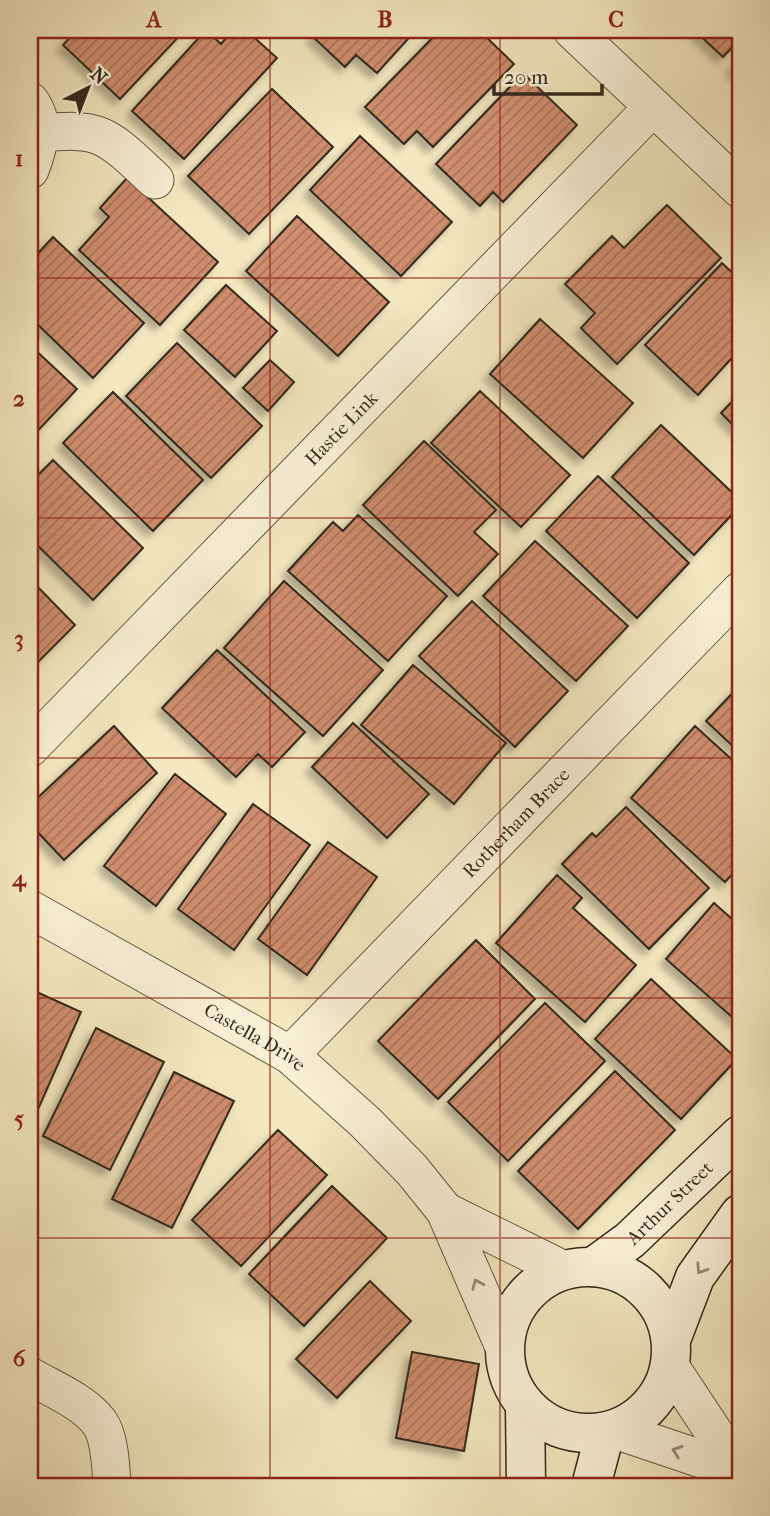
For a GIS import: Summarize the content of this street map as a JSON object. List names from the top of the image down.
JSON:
{
  "streets": {
    "street": [
      "Hastie Link",
      "Rotherham Brace",
      "Castella Drive",
      "Arthur Street"
    ]
  },
  "crossings": [
    ["Rotherham Brace", "Castella Drive"],
    ["Castella Drive", "Arthur Street"]
  ],
  "scale_bar": "20 m",
  "north": "top right",
  "grid": {
    "columns": ["A", "B", "C"],
    "rows": [
      "1",
      "2",
      "3",
      "4",
      "5",
      "6"
    ]
  }
}
